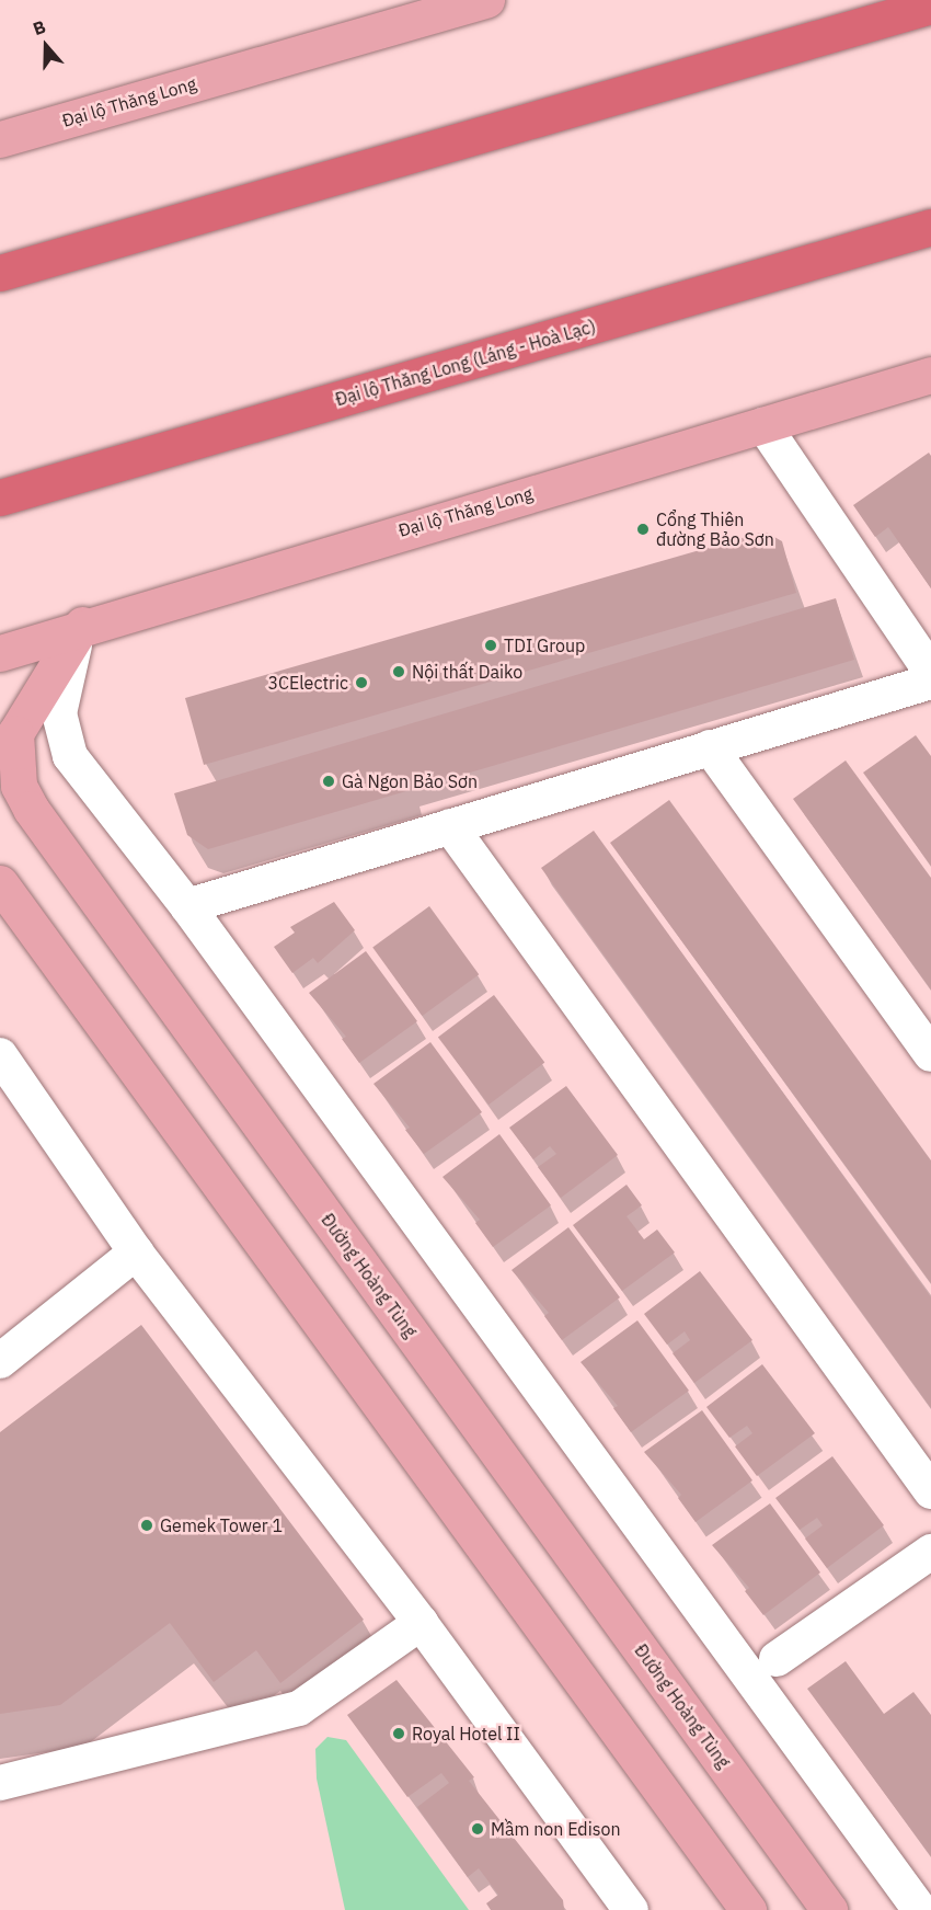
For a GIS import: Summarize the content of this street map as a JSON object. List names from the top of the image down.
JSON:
{
  "streets": {
    "highway": ["Đại lộ Thăng Long (Láng - Hoà Lạc)"],
    "main road": ["Đại lộ Thăng Long", "Đường Hoàng Tùng"]
  },
  "crossings": [
    ["Đại lộ Thăng Long", "Đường Hoàng Tùng"]
  ],
  "places": [
    "Cổng Thiên đường Bảo Sơn",
    "TDI Group",
    "Nội thất Daiko",
    "3CElectric",
    "Gà Ngon Bảo Sơn",
    "Gemek Tower 1",
    "Royal Hotel II",
    "Mầm non Edison"
  ],
  "north": "top"
}
